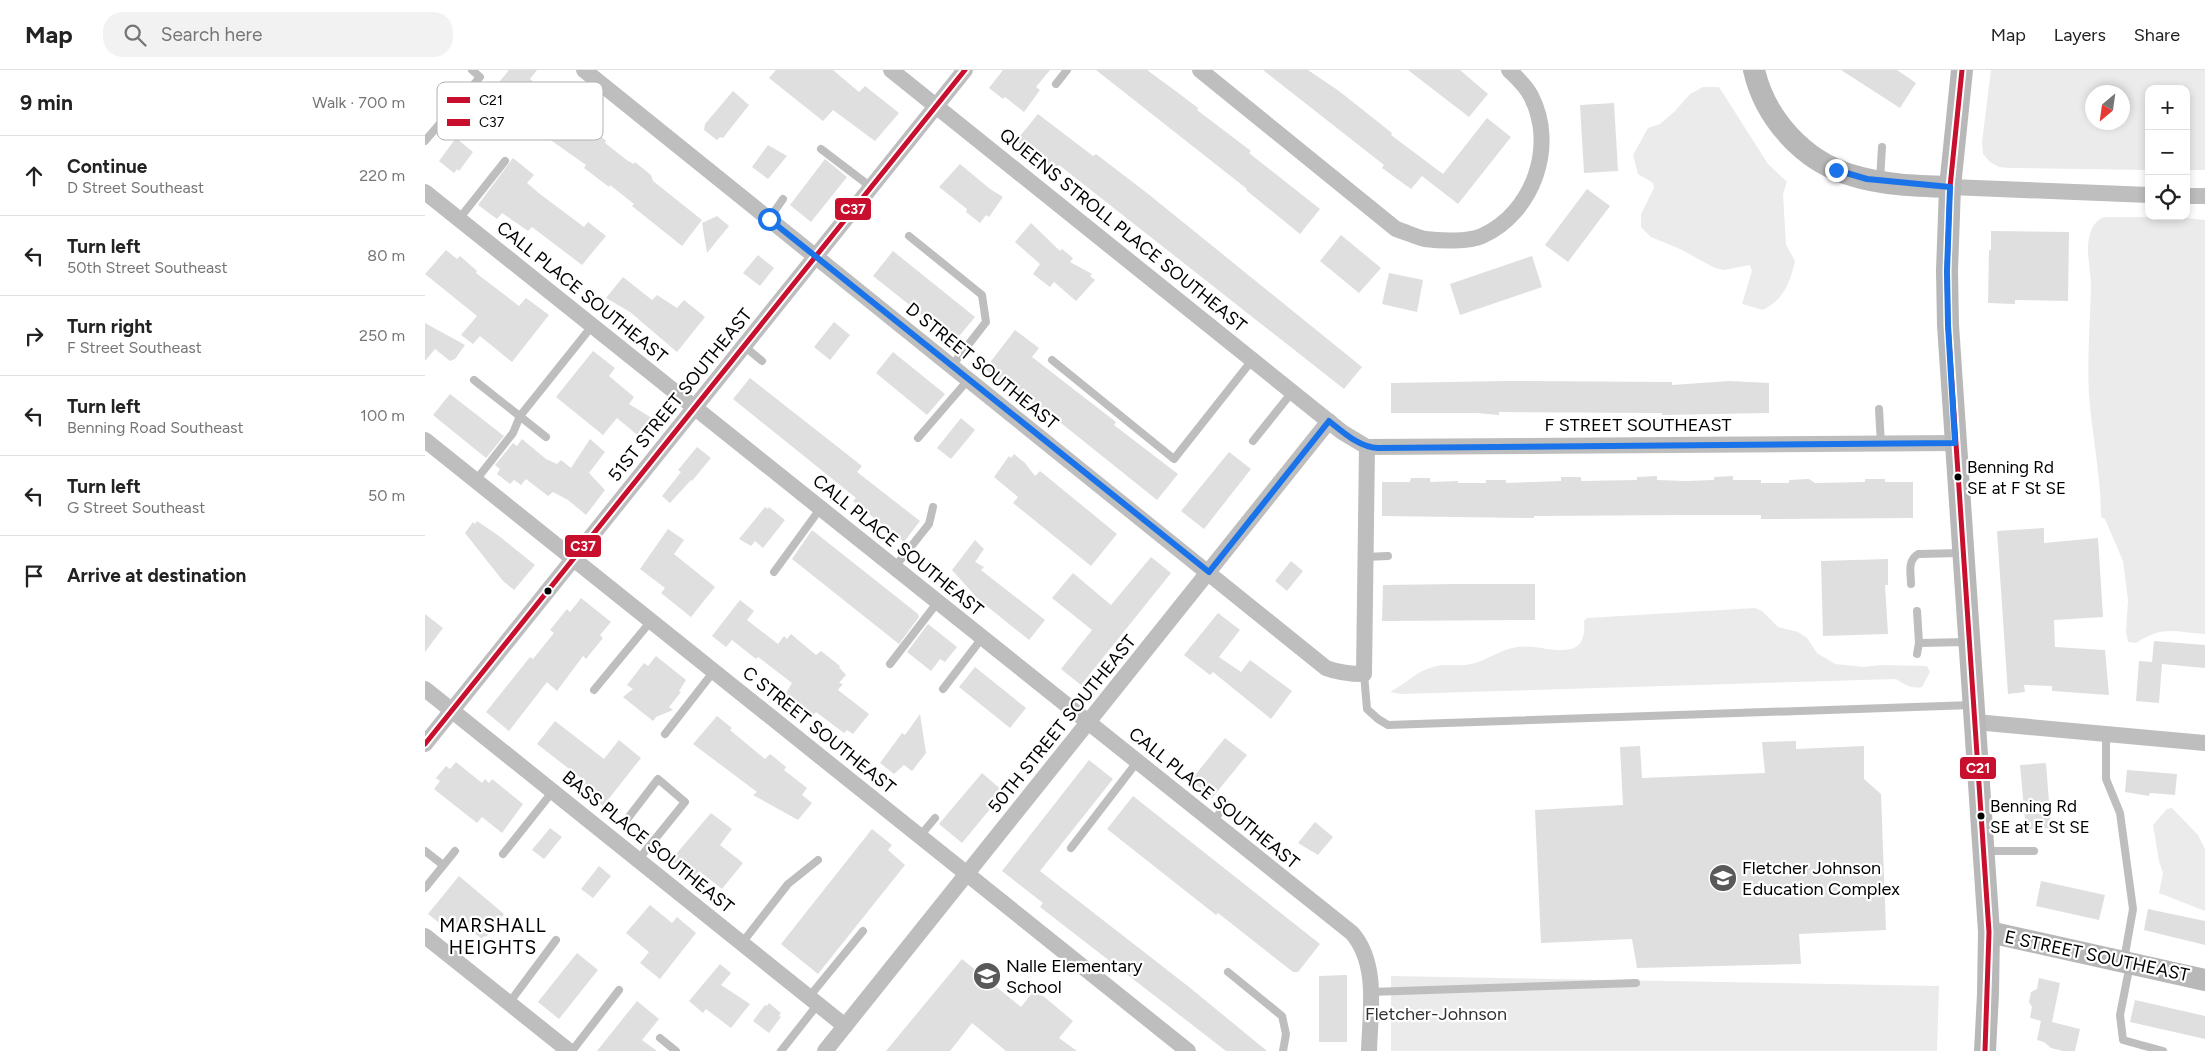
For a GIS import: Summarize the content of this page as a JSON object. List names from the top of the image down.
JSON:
{
  "streets": {
    "main road": ["E STREET SOUTHEAST"],
    "street": [
      "QUEENS STROLL PLACE SOUTHEAST",
      "CALL PLACE SOUTHEAST",
      "D STREET SOUTHEAST",
      "51ST STREET SOUTHEAST",
      "F STREET SOUTHEAST",
      "50TH STREET SOUTHEAST",
      "C STREET SOUTHEAST",
      "BASS PLACE SOUTHEAST"
    ]
  },
  "crossings": [
    ["QUEENS STROLL PLACE SOUTHEAST", "51ST STREET SOUTHEAST"],
    ["QUEENS STROLL PLACE SOUTHEAST", "50TH STREET SOUTHEAST"],
    ["CALL PLACE SOUTHEAST", "51ST STREET SOUTHEAST"],
    ["CALL PLACE SOUTHEAST", "50TH STREET SOUTHEAST"],
    ["D STREET SOUTHEAST", "51ST STREET SOUTHEAST"],
    ["D STREET SOUTHEAST", "50TH STREET SOUTHEAST"],
    ["51ST STREET SOUTHEAST", "C STREET SOUTHEAST"],
    ["51ST STREET SOUTHEAST", "BASS PLACE SOUTHEAST"],
    ["50TH STREET SOUTHEAST", "C STREET SOUTHEAST"],
    ["50TH STREET SOUTHEAST", "BASS PLACE SOUTHEAST"]
  ],
  "districts": ["MARSHALL HEIGHTS"],
  "parks": ["Fletcher-Johnson"],
  "places": {
    "other": ["Benning Rd SE at F St SE", "Benning Rd SE at E St SE"],
    "school or university": ["Fletcher Johnson Education Complex", "Nalle Elementary School"]
  },
  "lines": ["transit line C21", "transit line C37"],
  "legend": ["C21", "C37"],
  "north": "bottom left",
  "page": {
    "header": "Map",
    "search": "Search here",
    "nav": ["Map", "Layers", "Share"],
    "heading": ["9 min", "Walk · 700 m"],
    "map_buttons": ["+", "−"],
    "list": [
      ["Continue", "D Street Southeast", "220 m"],
      ["Turn left", "50th Street Southeast", "80 m"],
      ["Turn right", "F Street Southeast", "250 m"],
      ["Turn left", "Benning Road Southeast", "100 m"],
      ["Turn left", "G Street Southeast", "50 m"],
      "Arrive at destination"
    ]
  }
}
